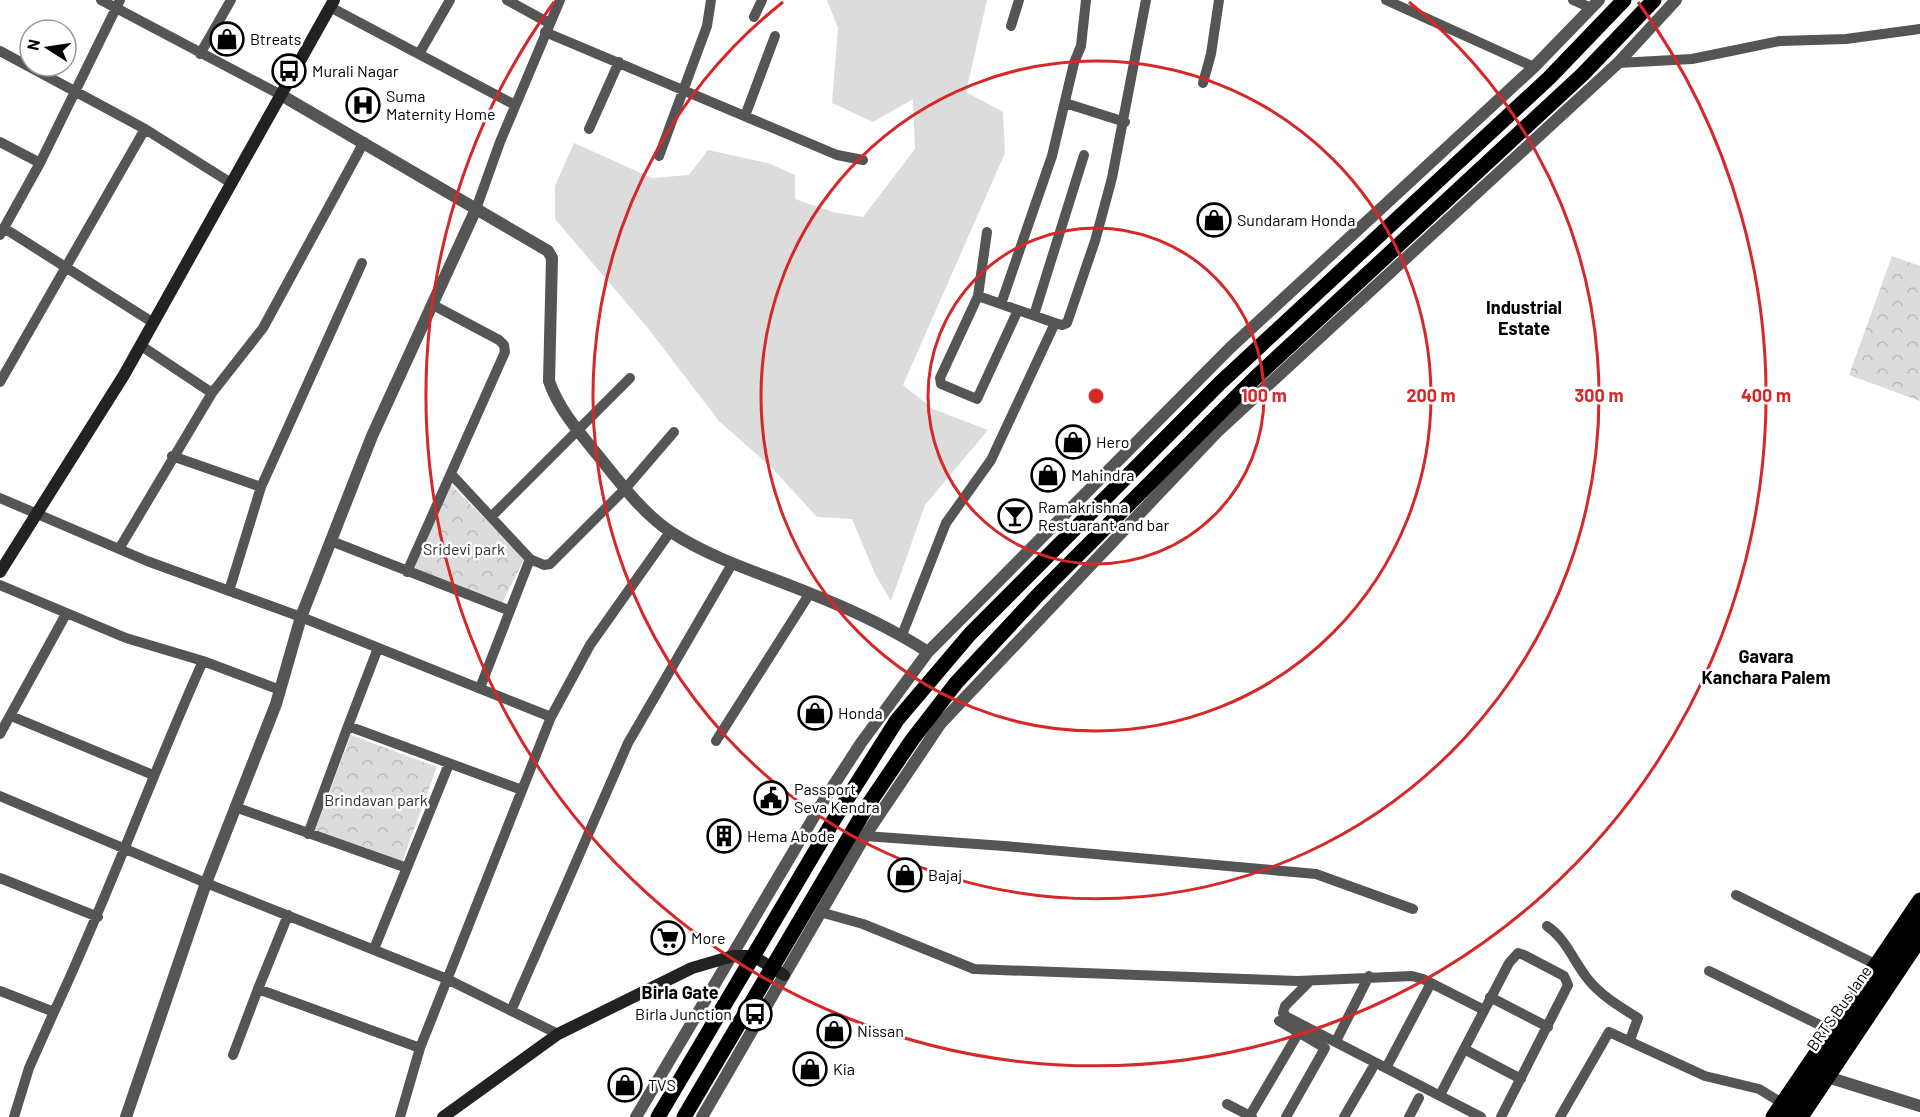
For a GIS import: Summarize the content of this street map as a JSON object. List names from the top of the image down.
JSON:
{
  "streets": {
    "main road": ["BRTS Bus lane"]
  },
  "districts": ["Industrial Estate", "Gavara Kanchara Palem", "Birla Gate"],
  "parks": ["Sridevi park", "Brindavan park"],
  "places": {
    "shop": [
      "Btreats",
      "Sundaram Honda",
      "Hero",
      "Mahindra",
      "Honda",
      "Bajaj",
      "Nissan",
      "Kia",
      "TVS"
    ],
    "bus stop": ["Murali Nagar", "Birla Junction"],
    "hospital": ["Suma Maternity Home"],
    "bar": ["Ramakrishna Restuarant and bar"],
    "public building": ["Passport Seva Kendra"],
    "building": ["Hema Abode"],
    "supermarket": ["More"]
  },
  "north": "left",
  "rings": [
    "100 m",
    "200 m",
    "300 m",
    "400 m"
  ]
}
